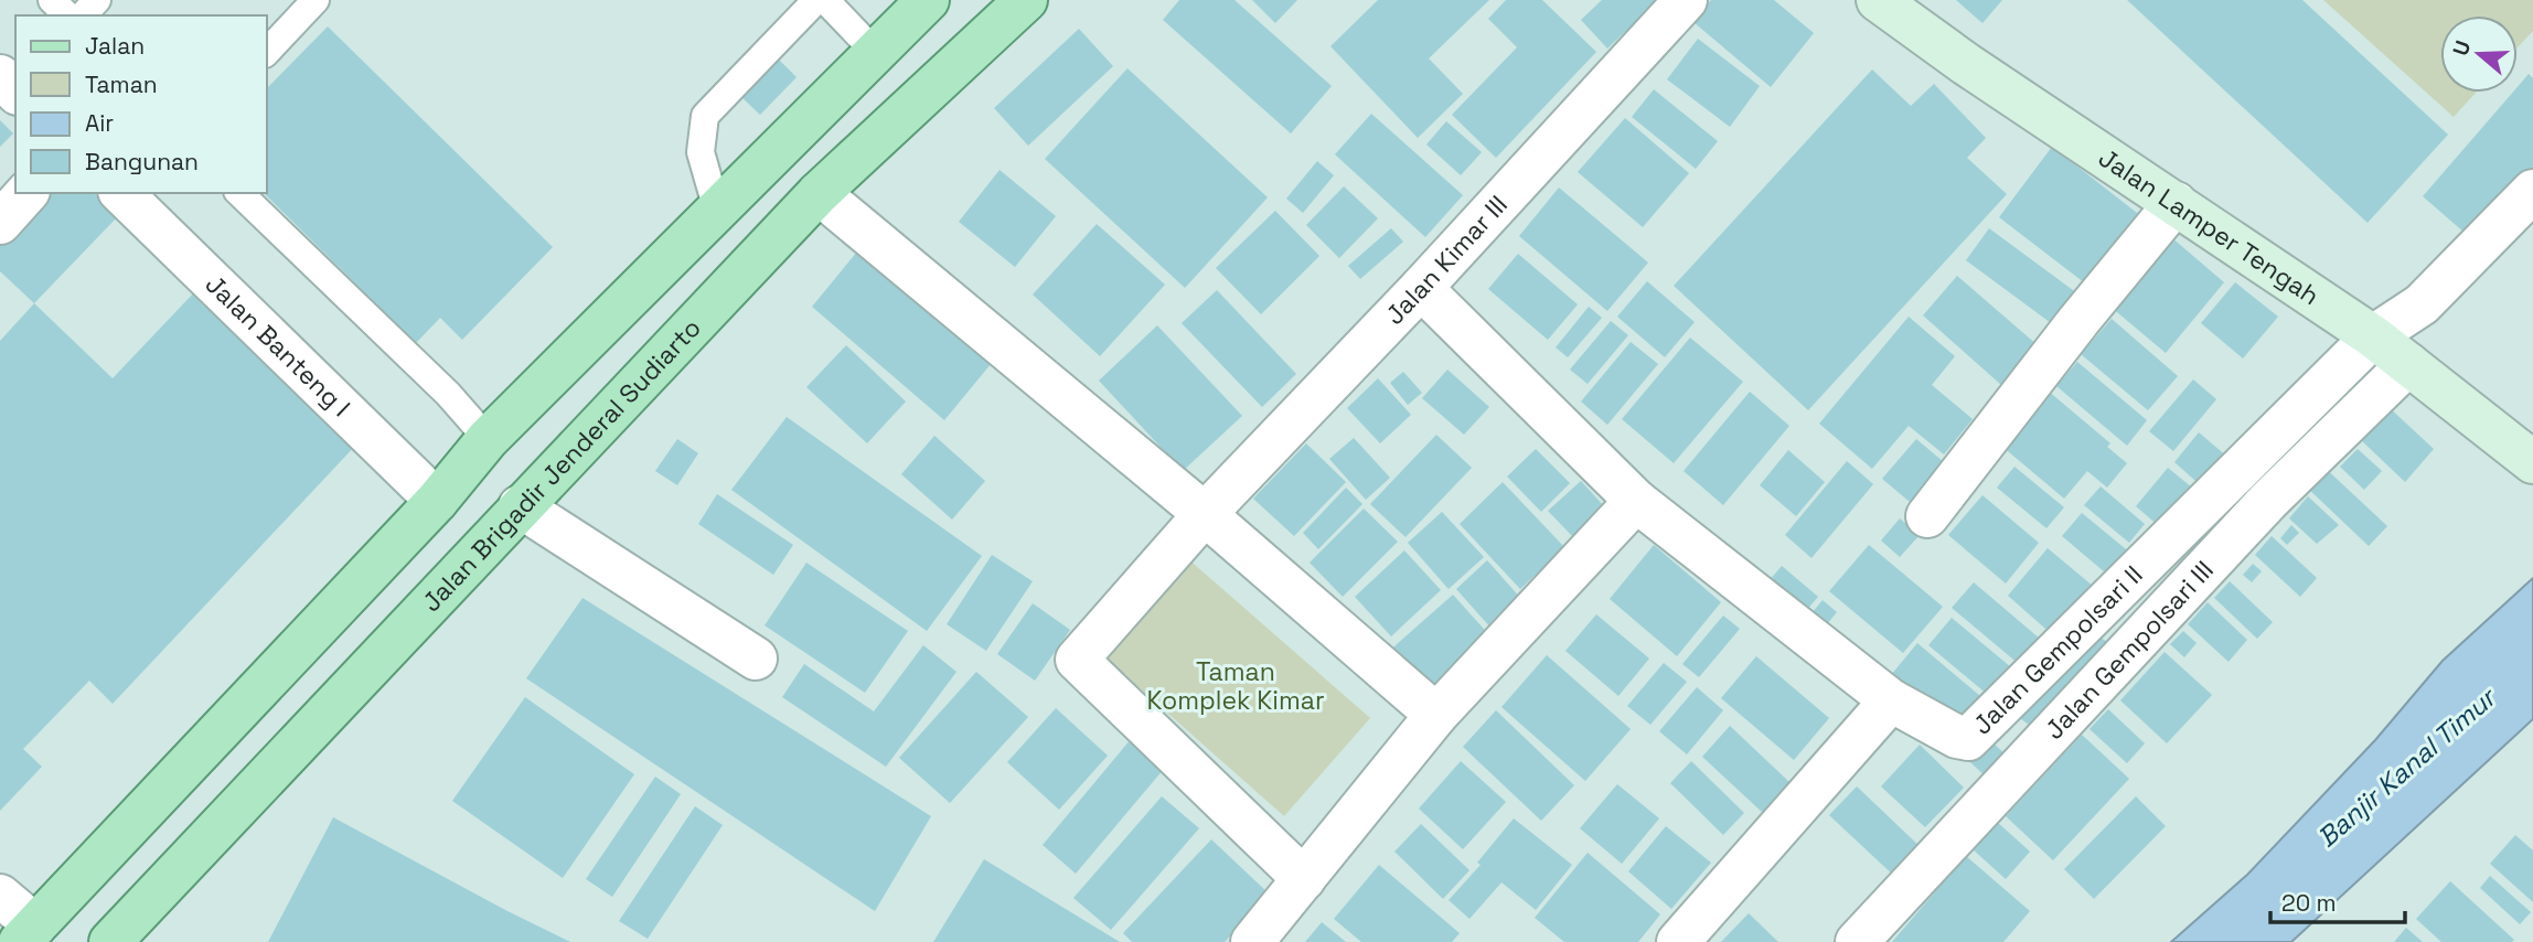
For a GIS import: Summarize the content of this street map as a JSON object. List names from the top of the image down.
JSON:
{
  "streets": {
    "main road": ["Jalan Lamper Tengah", "Jalan Brigadir Jenderal Sudiarto"],
    "street": [
      "Jalan Kimar III",
      "Jalan Banteng I",
      "Jalan Gempolsari II",
      "Jalan Gempolsari III"
    ]
  },
  "crossings": [
    ["Jalan Lamper Tengah", "Jalan Gempolsari II"],
    ["Jalan Lamper Tengah", "Jalan Gempolsari III"],
    ["Jalan Kimar III", "Jalan Gempolsari II"]
  ],
  "water": ["Banjir Kanal Timur"],
  "parks": ["Taman Komplek Kimar"],
  "legend": [
    "Jalan",
    "Taman",
    "Air",
    "Bangunan"
  ],
  "scale_bar": "20 m",
  "north": "left"
}
